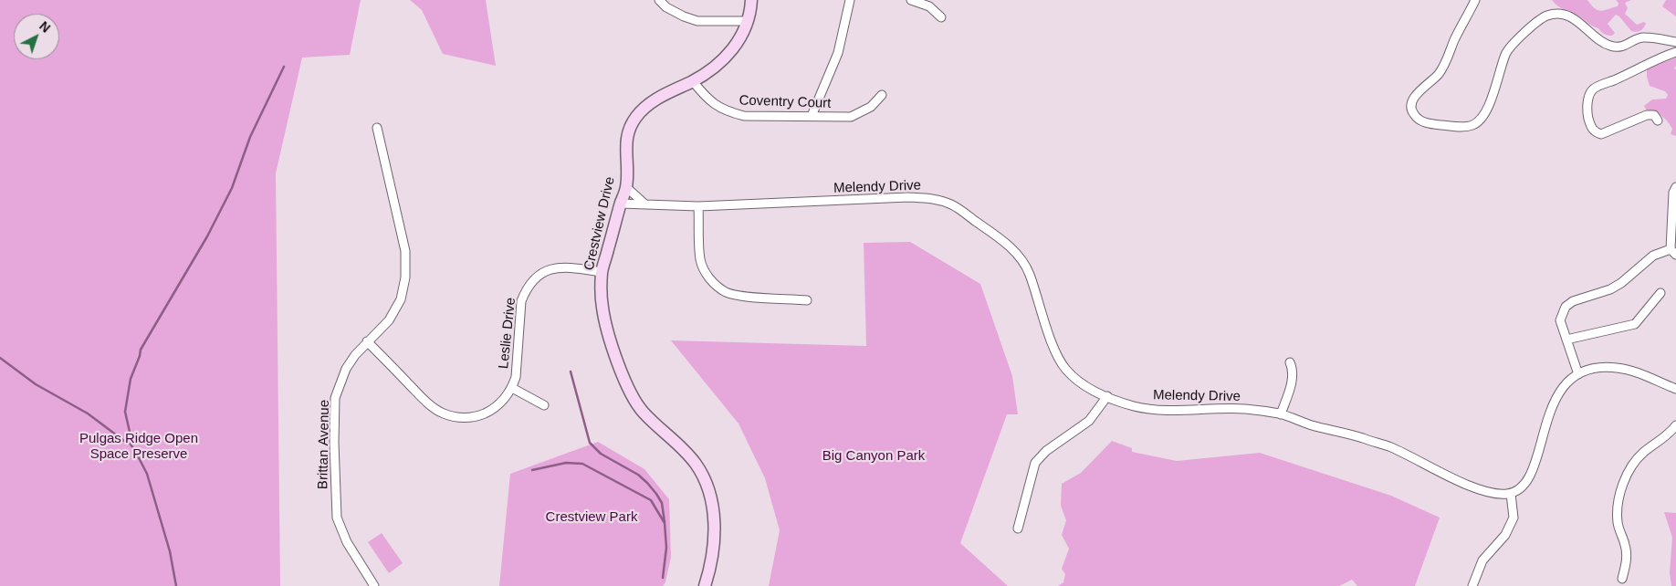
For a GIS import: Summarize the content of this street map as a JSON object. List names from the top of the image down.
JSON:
{
  "streets": {
    "street": [
      "Coventry Court",
      "Melendy Drive",
      "Crestview Drive",
      "Leslie Drive",
      "Brittan Avenue"
    ]
  },
  "crossings": [
    ["Coventry Court", "Crestview Drive"],
    ["Melendy Drive", "Crestview Drive"],
    ["Crestview Drive", "Leslie Drive"],
    ["Leslie Drive", "Brittan Avenue"]
  ],
  "parks": ["Pulgas Ridge Open Space Preserve", "Big Canyon Park", "Crestview Park"],
  "north": "top right"
}
